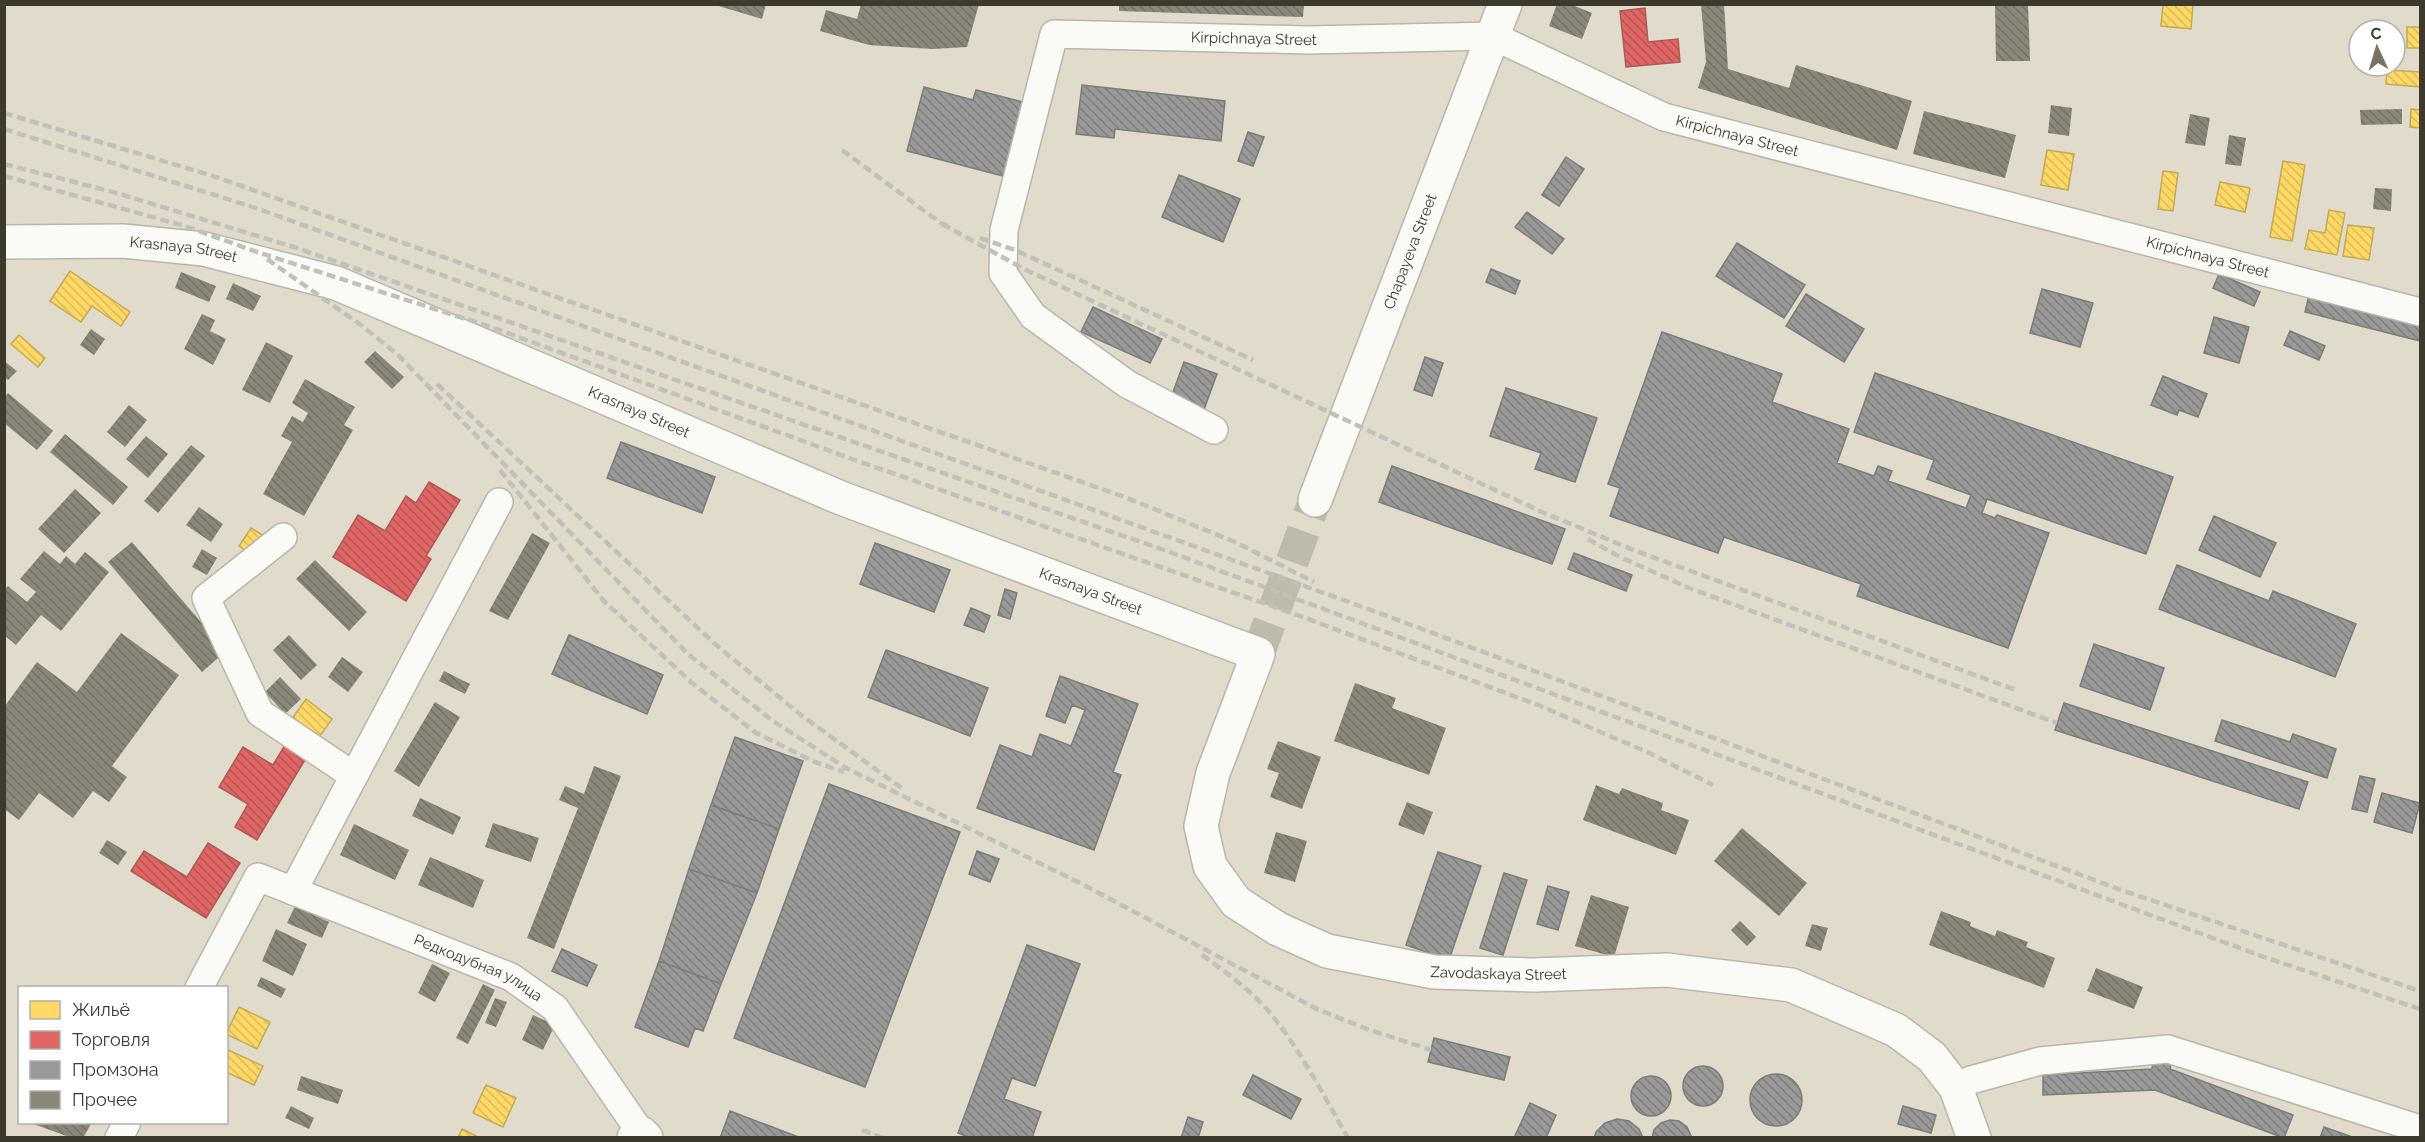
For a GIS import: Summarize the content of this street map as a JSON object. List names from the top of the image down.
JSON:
{
  "streets": {
    "main road": ["Krasnaya Street", "Chapayeva Street", "Zavodaskaya Street"],
    "street": ["Kirpichnaya Street", "Редкодубная улица"]
  },
  "crossings": [
    ["Kirpichnaya Street", "Chapayeva Street"],
    ["Krasnaya Street", "Zavodaskaya Street"]
  ],
  "legend": [
    "Жильё",
    "Торговля",
    "Промзона",
    "Прочее"
  ],
  "north": "top"
}
